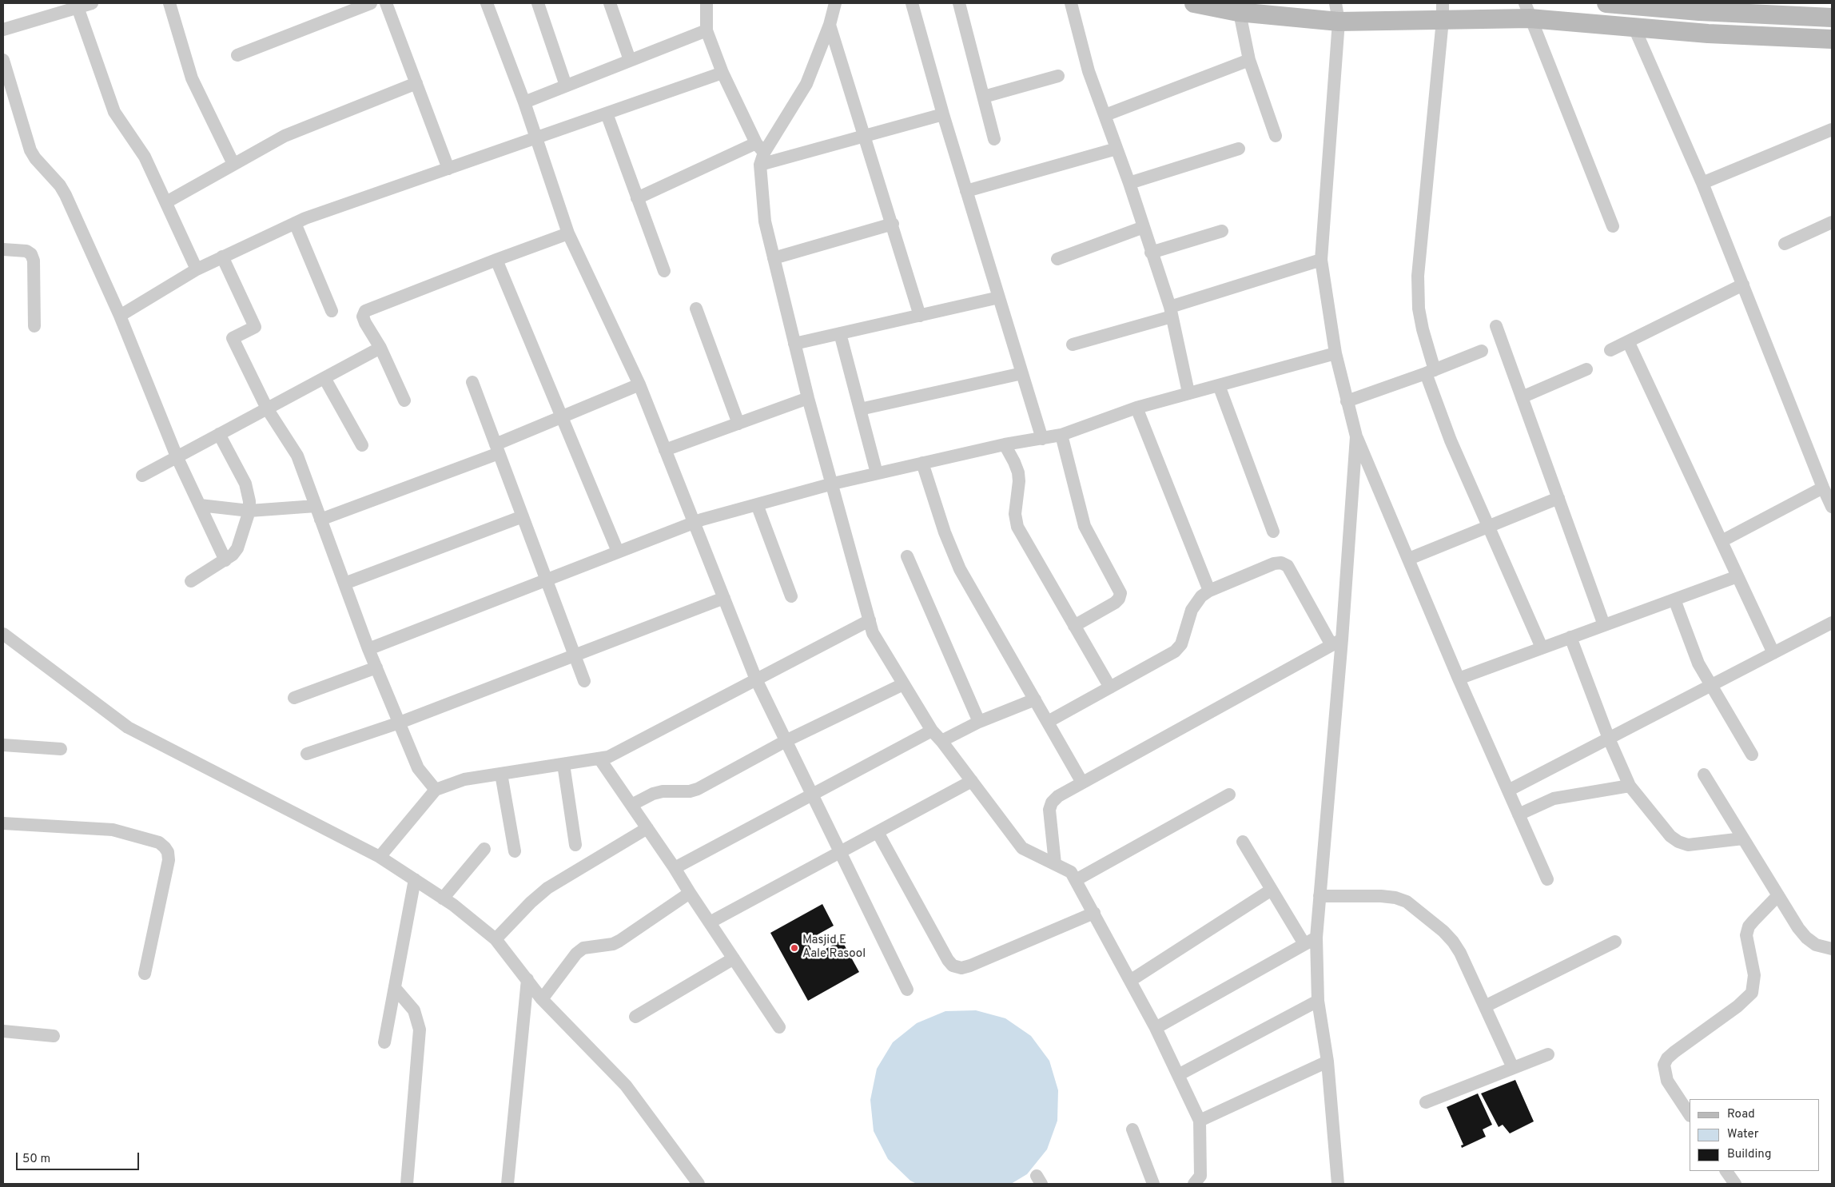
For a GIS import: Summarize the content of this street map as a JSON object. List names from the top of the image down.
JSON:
{
  "places": ["Masjid E Aale Rasool"],
  "legend": ["Road", "Water", "Building"],
  "scale_bar": "50 m"
}
